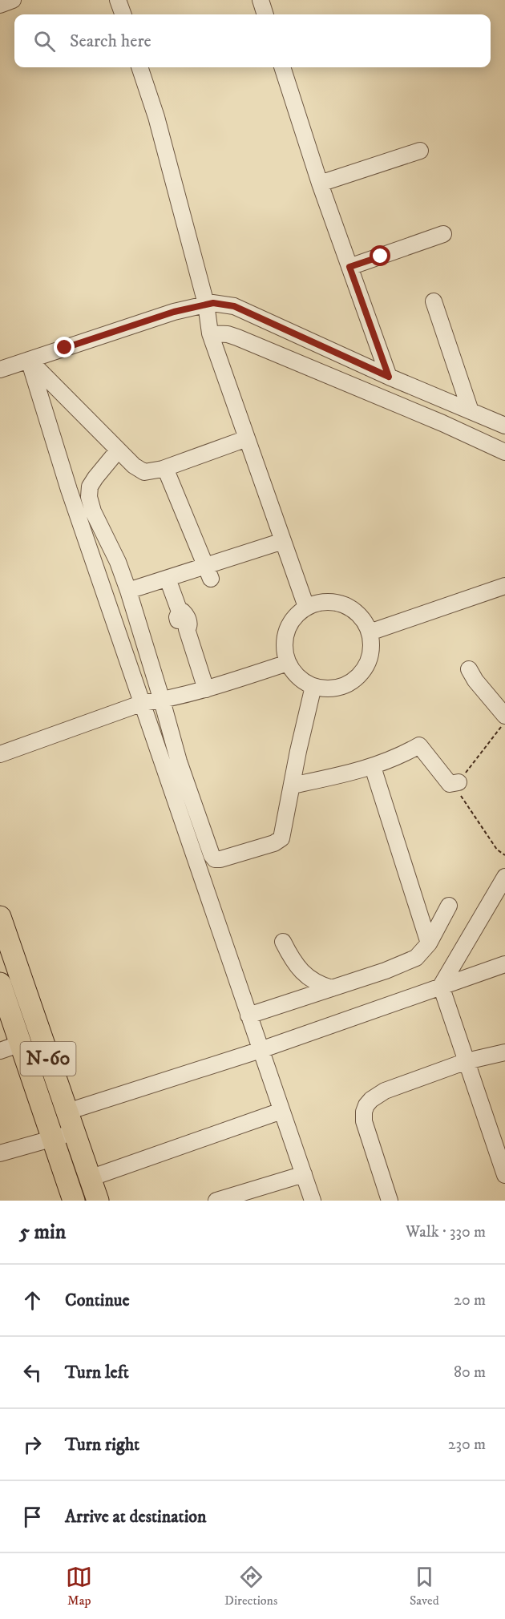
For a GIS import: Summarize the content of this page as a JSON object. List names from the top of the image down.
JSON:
{
  "streets": {
    "highway": ["N-60"]
  },
  "page": {
    "search": "Search here",
    "heading": ["5 min", "Walk · 330 m"],
    "list": [
      ["Continue", "20 m"],
      ["Turn left", "80 m"],
      ["Turn right", "230 m"],
      "Arrive at destination"
    ],
    "nav": ["Map", "Directions", "Saved"]
  }
}
